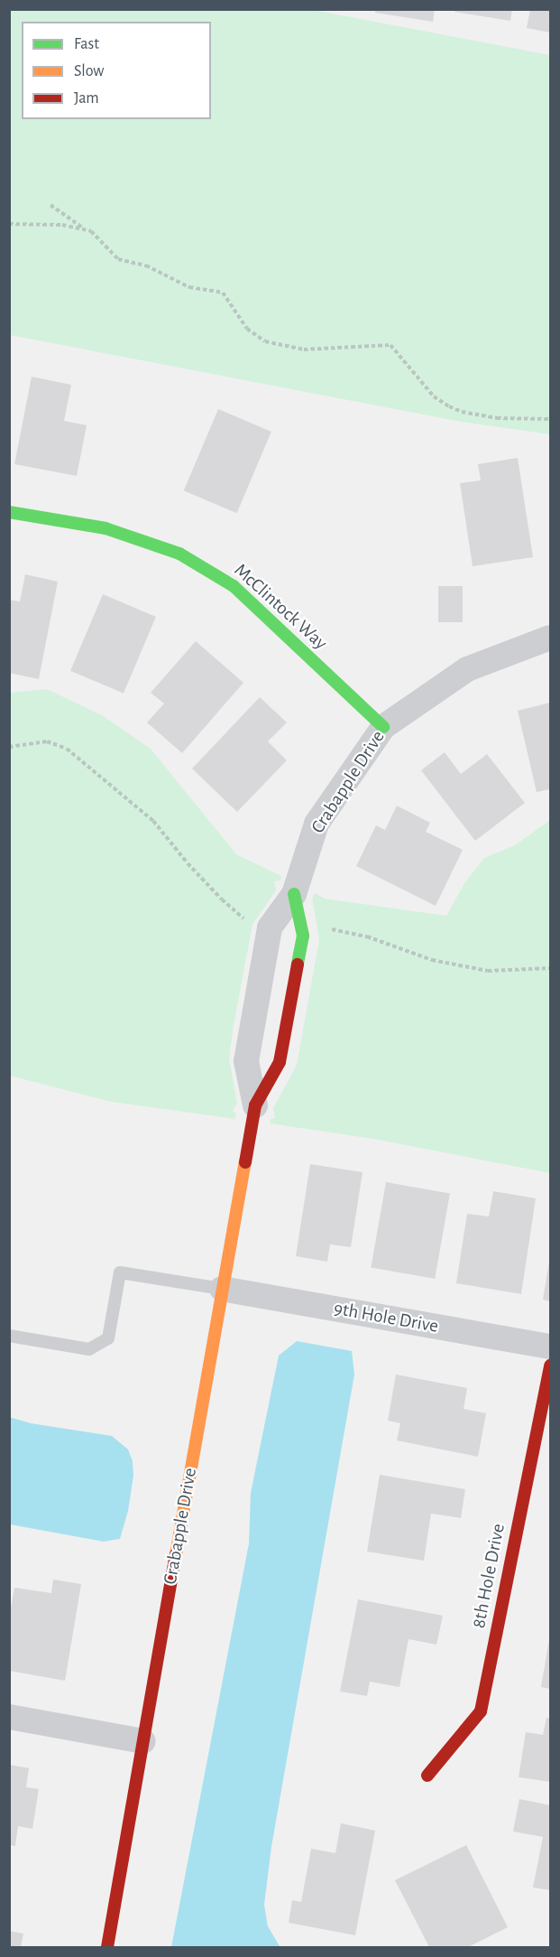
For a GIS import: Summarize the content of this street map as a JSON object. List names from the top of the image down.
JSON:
{
  "streets": {
    "street": [
      "McClintock Way",
      "Crabapple Drive",
      "9th Hole Drive",
      "8th Hole Drive"
    ]
  },
  "crossings": [
    ["McClintock Way", "Crabapple Drive"],
    ["Crabapple Drive", "9th Hole Drive"]
  ],
  "legend": ["Fast", "Slow", "Jam"]
}
